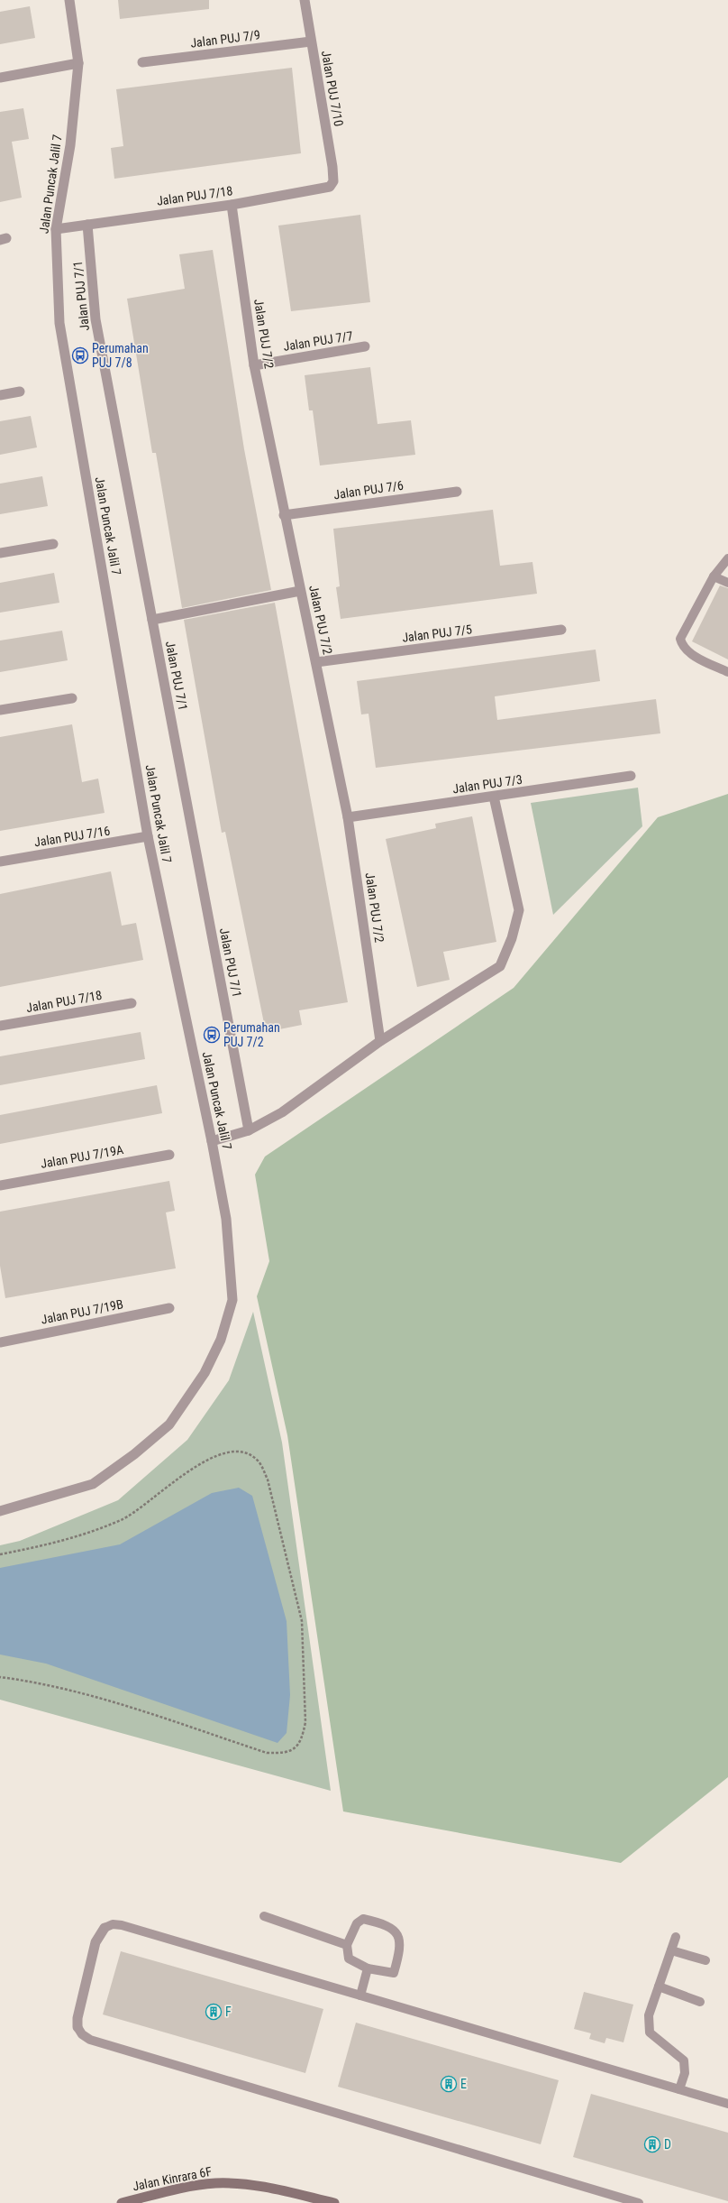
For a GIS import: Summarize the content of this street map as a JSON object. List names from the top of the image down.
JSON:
{
  "streets": {
    "main road": ["Jalan Kinrara 6F"],
    "street": [
      "Jalan PUJ 7/9",
      "Jalan PUJ 7/10",
      "Jalan Puncak Jalil 7",
      "Jalan PUJ 7/18",
      "Jalan PUJ 7/1",
      "Jalan PUJ 7/2",
      "Jalan PUJ 7/7",
      "Jalan PUJ 7/6",
      "Jalan PUJ 7/5",
      "Jalan PUJ 7/3",
      "Jalan PUJ 7/16",
      "Jalan PUJ 7/19A",
      "Jalan PUJ 7/19B"
    ]
  },
  "crossings": [
    ["Jalan PUJ 7/9", "Jalan PUJ 7/10"],
    ["Jalan PUJ 7/10", "Jalan PUJ 7/18"],
    ["Jalan Puncak Jalil 7", "Jalan PUJ 7/18"],
    ["Jalan Puncak Jalil 7", "Jalan PUJ 7/16"],
    ["Jalan PUJ 7/18", "Jalan PUJ 7/1"],
    ["Jalan PUJ 7/18", "Jalan PUJ 7/2"],
    ["Jalan PUJ 7/2", "Jalan PUJ 7/7"],
    ["Jalan PUJ 7/2", "Jalan PUJ 7/6"],
    ["Jalan PUJ 7/2", "Jalan PUJ 7/5"],
    ["Jalan PUJ 7/2", "Jalan PUJ 7/3"]
  ],
  "places": {
    "bus stop": ["Perumahan PUJ 7/8", "Perumahan PUJ 7/2"],
    "building": ["F", "E", "D"]
  }
}
